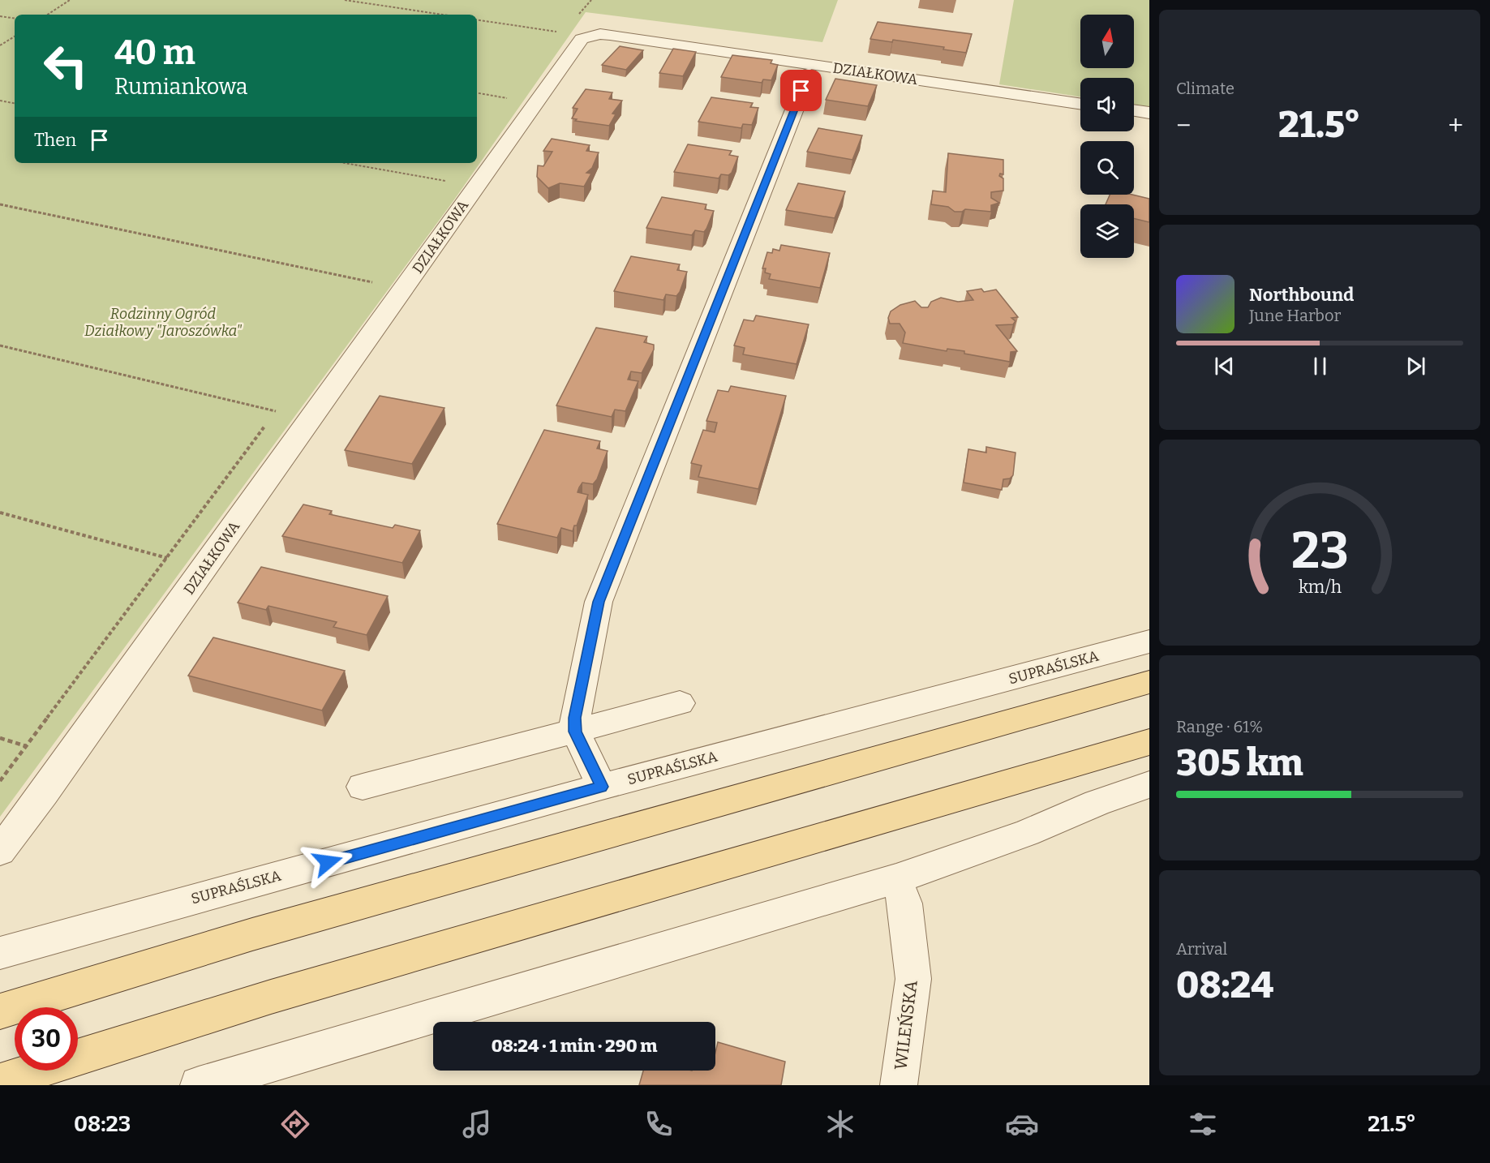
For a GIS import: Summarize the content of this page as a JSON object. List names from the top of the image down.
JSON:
{
  "streets": {
    "street": ["DZIAŁKOWA", "SUPRAŚLSKA", "WILEŃSKA"]
  },
  "parks": ["Rodzinny Ogród Działkowy \"Jaroszówka\""],
  "north": "top",
  "page": {
    "tile": [
      "Climate",
      ["Range · 61%", "305 km"],
      ["Arrival", "08:24"]
    ],
    "turn": ["40 m", "Rumiankowa"],
    "heat": ["−", "21.5°", "+"],
    "then": "Then",
    "song": ["Northbound", "June Harbor"],
    "limit": "30",
    "trip": "08:24 · 1 min · 290 m",
    "tabs": ["08:23", "21.5°"],
    "gauge": ["23", "km/h"]
  }
}
